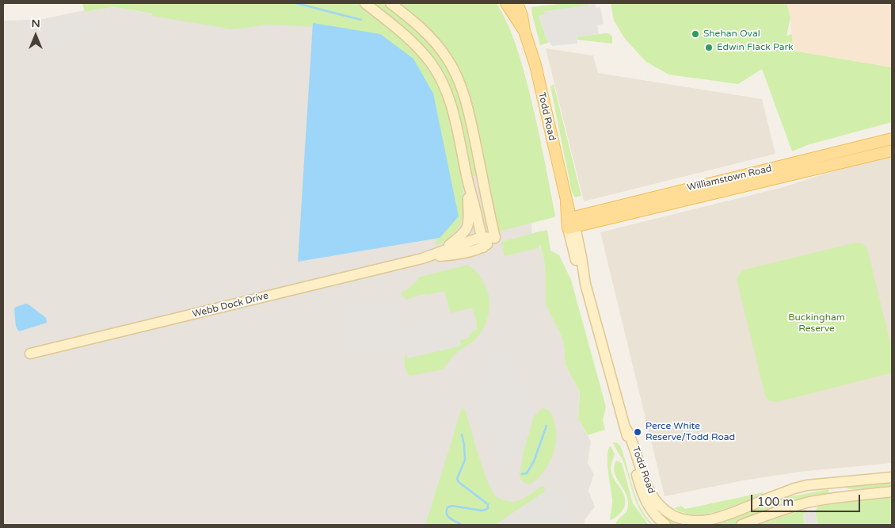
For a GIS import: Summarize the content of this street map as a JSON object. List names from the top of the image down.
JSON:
{
  "streets": {
    "main road": ["Todd Road", "Williamstown Road"],
    "street": ["Webb Dock Drive"]
  },
  "crossings": [
    ["Todd Road", "Williamstown Road"]
  ],
  "parks": ["Buckingham Reserve"],
  "places": ["Shehan Oval", "Edwin Flack Park", "Perce White Reserve/Todd Road"],
  "scale_bar": "100 m",
  "north": "top"
}
